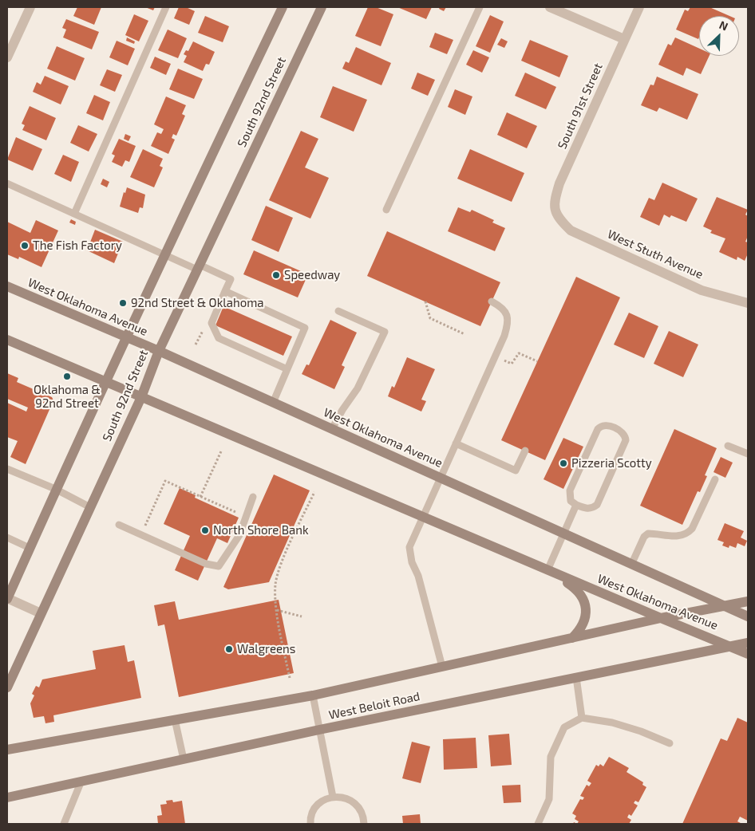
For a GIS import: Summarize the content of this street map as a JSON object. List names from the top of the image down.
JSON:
{
  "streets": {
    "main road": ["South 92nd Street", "West Oklahoma Avenue", "West Beloit Road"],
    "street": ["South 91st Street", "West Stuth Avenue"]
  },
  "crossings": [
    ["South 92nd Street", "West Oklahoma Avenue"],
    ["South 91st Street", "West Stuth Avenue"],
    ["West Oklahoma Avenue", "West Beloit Road"]
  ],
  "places": [
    "The Fish Factory",
    "Speedway",
    "92nd Street & Oklahoma",
    "Oklahoma & 92nd Street",
    "Pizzeria Scotty",
    "North Shore Bank",
    "Walgreens"
  ],
  "north": "top right"
}
